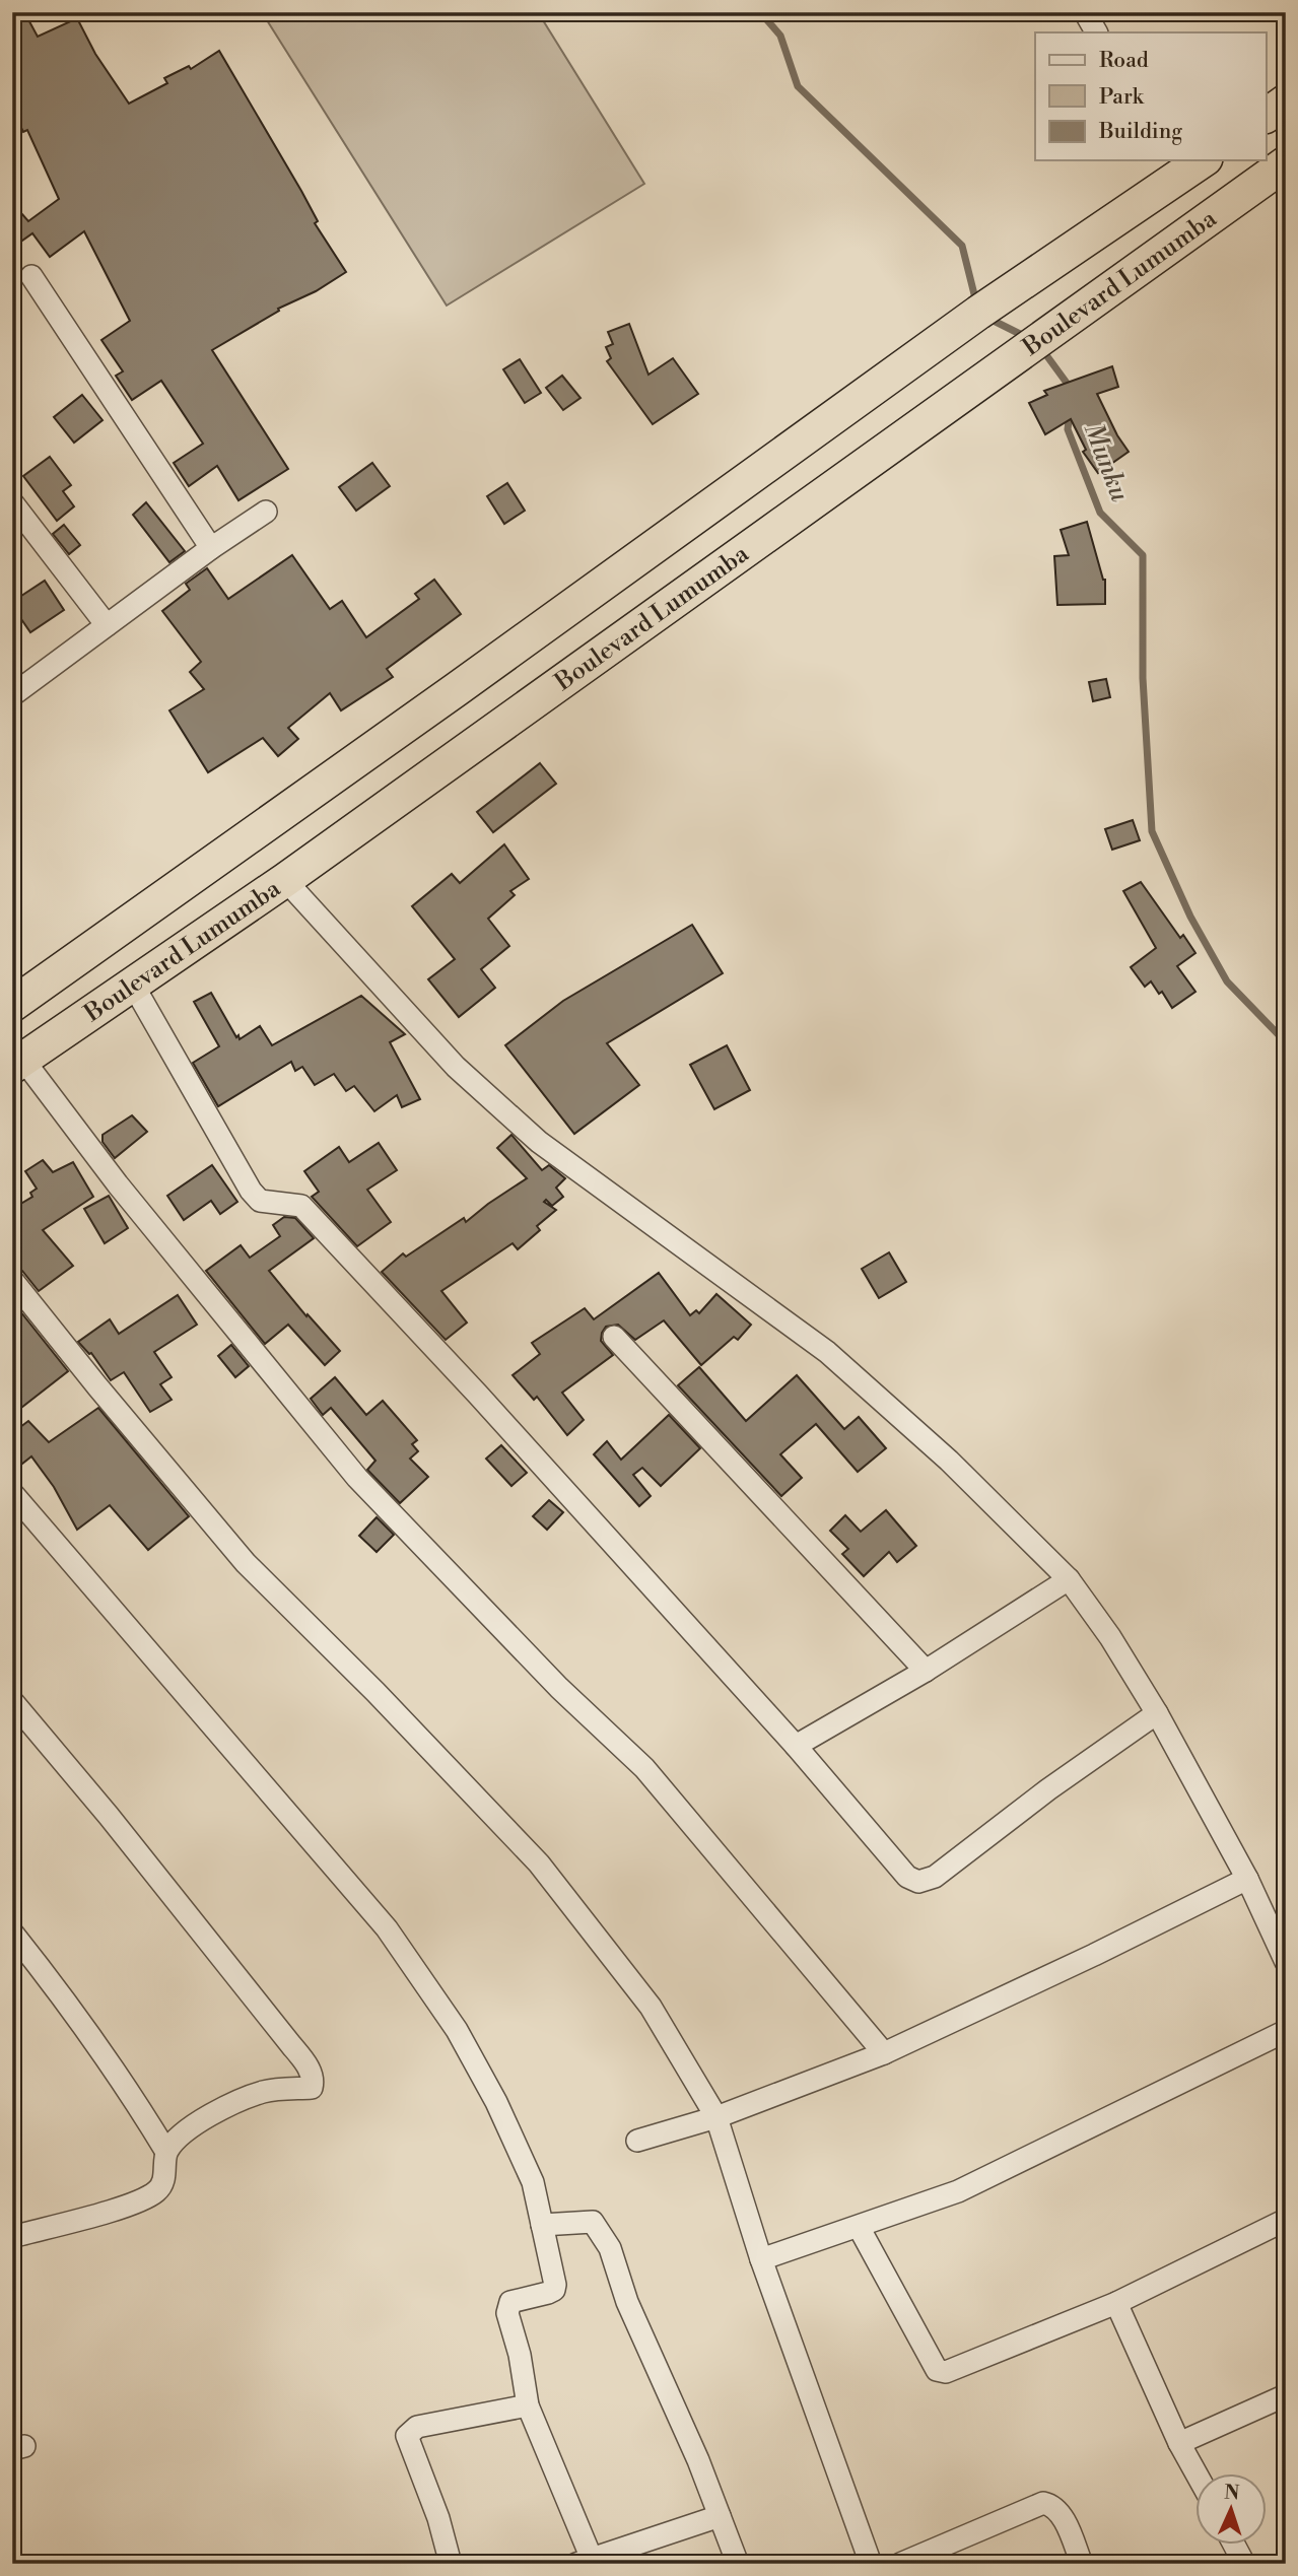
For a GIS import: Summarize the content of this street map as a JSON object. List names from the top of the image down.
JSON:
{
  "streets": {
    "highway": ["Boulevard Lumumba"]
  },
  "water": ["Munku"],
  "legend": ["Road", "Park", "Building"],
  "north": "top"
}
